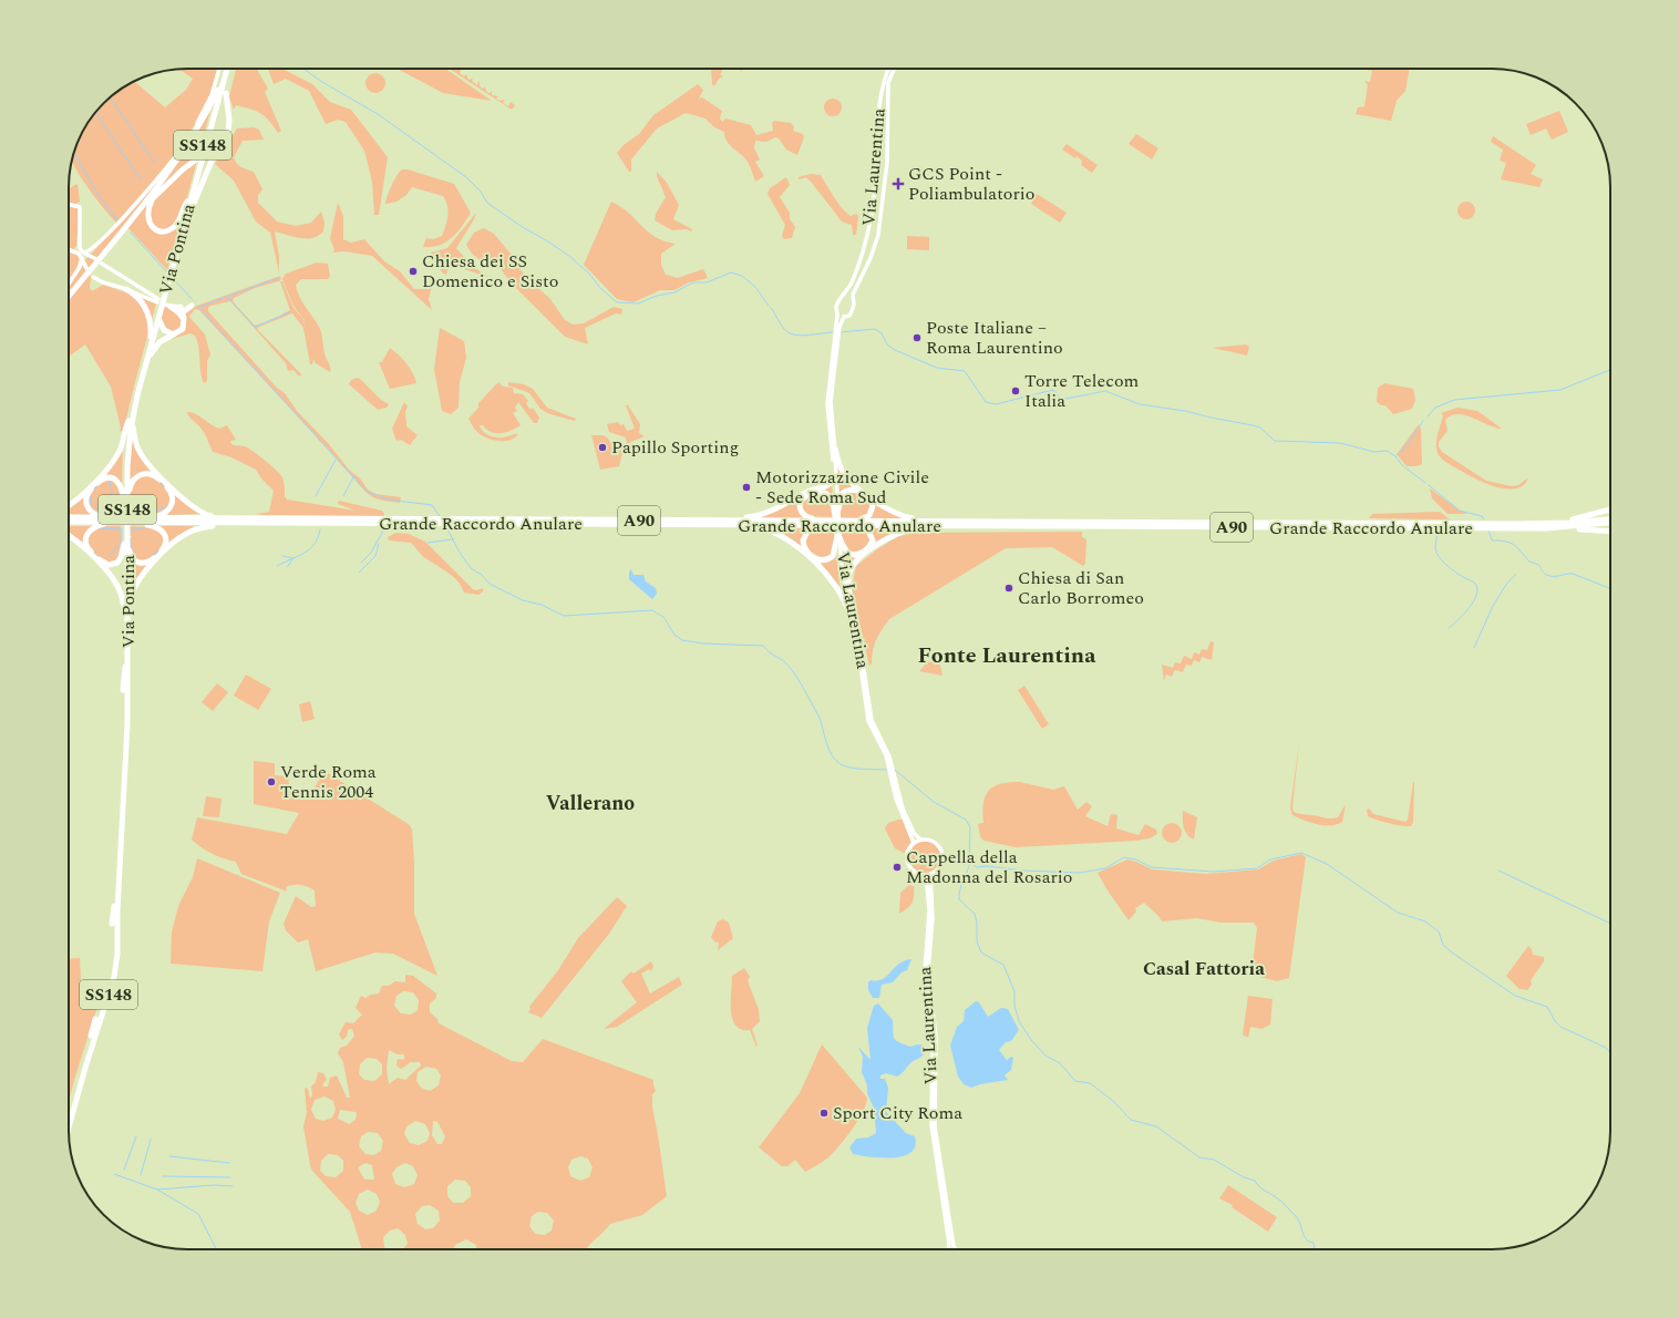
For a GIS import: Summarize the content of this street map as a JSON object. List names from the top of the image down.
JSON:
{
  "streets": {
    "highway": [
      "SS148",
      "Via Pontina",
      "A90",
      "Grande Raccordo Anulare"
    ],
    "main road": ["Via Laurentina"]
  },
  "crossings": [
    ["SS148", "Via Pontina"],
    ["Via Laurentina", "Grande Raccordo Anulare"]
  ],
  "districts": ["Fonte Laurentina", "Vallerano", "Casal Fattoria"],
  "places": {
    "health": ["GCS Point - Poliambulatorio"],
    "other": [
      "Chiesa dei SS Domenico e Sisto",
      "Poste Italiane – Roma Laurentino",
      "Torre Telecom Italia",
      "Papillo Sporting",
      "Motorizzazione Civile - Sede Roma Sud",
      "Chiesa di San Carlo Borromeo",
      "Verde Roma Tennis 2004",
      "Cappella della Madonna del Rosario",
      "Sport City Roma"
    ]
  }
}
